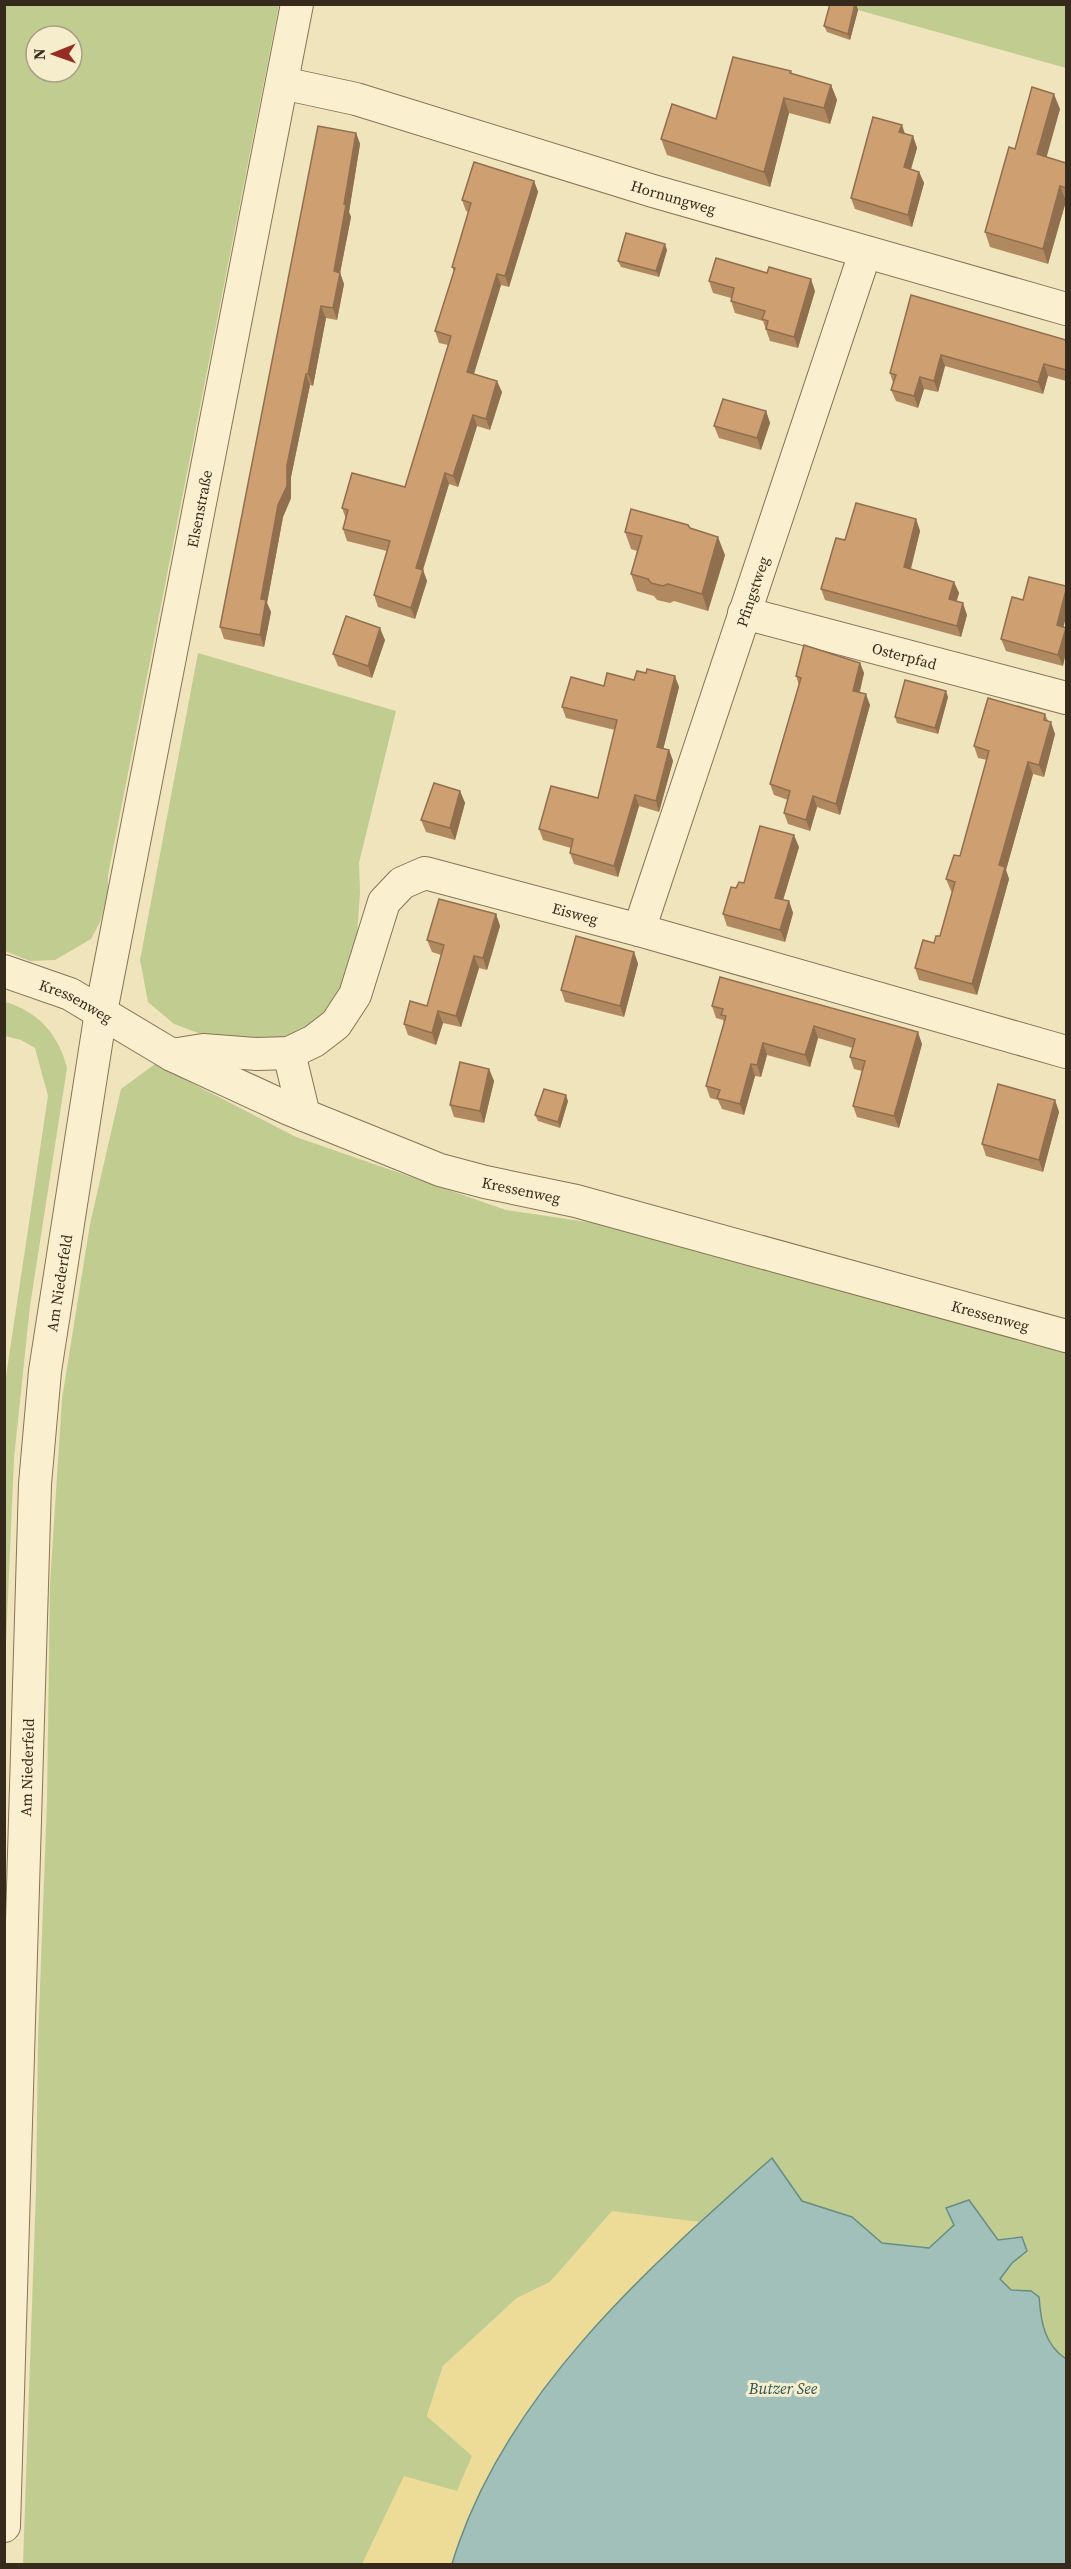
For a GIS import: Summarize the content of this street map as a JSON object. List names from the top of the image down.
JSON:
{
  "streets": {
    "street": [
      "Hornungweg",
      "Elsenstraße",
      "Pfingstweg",
      "Osterpfad",
      "Eisweg",
      "Kressenweg",
      "Am Niederfeld"
    ]
  },
  "crossings": [
    ["Hornungweg", "Elsenstraße"],
    ["Hornungweg", "Pfingstweg"],
    ["Elsenstraße", "Kressenweg"],
    ["Elsenstraße", "Am Niederfeld"],
    ["Pfingstweg", "Osterpfad"],
    ["Pfingstweg", "Eisweg"],
    ["Eisweg", "Kressenweg"],
    ["Kressenweg", "Am Niederfeld"]
  ],
  "water": ["Butzer See"],
  "north": "left"
}
